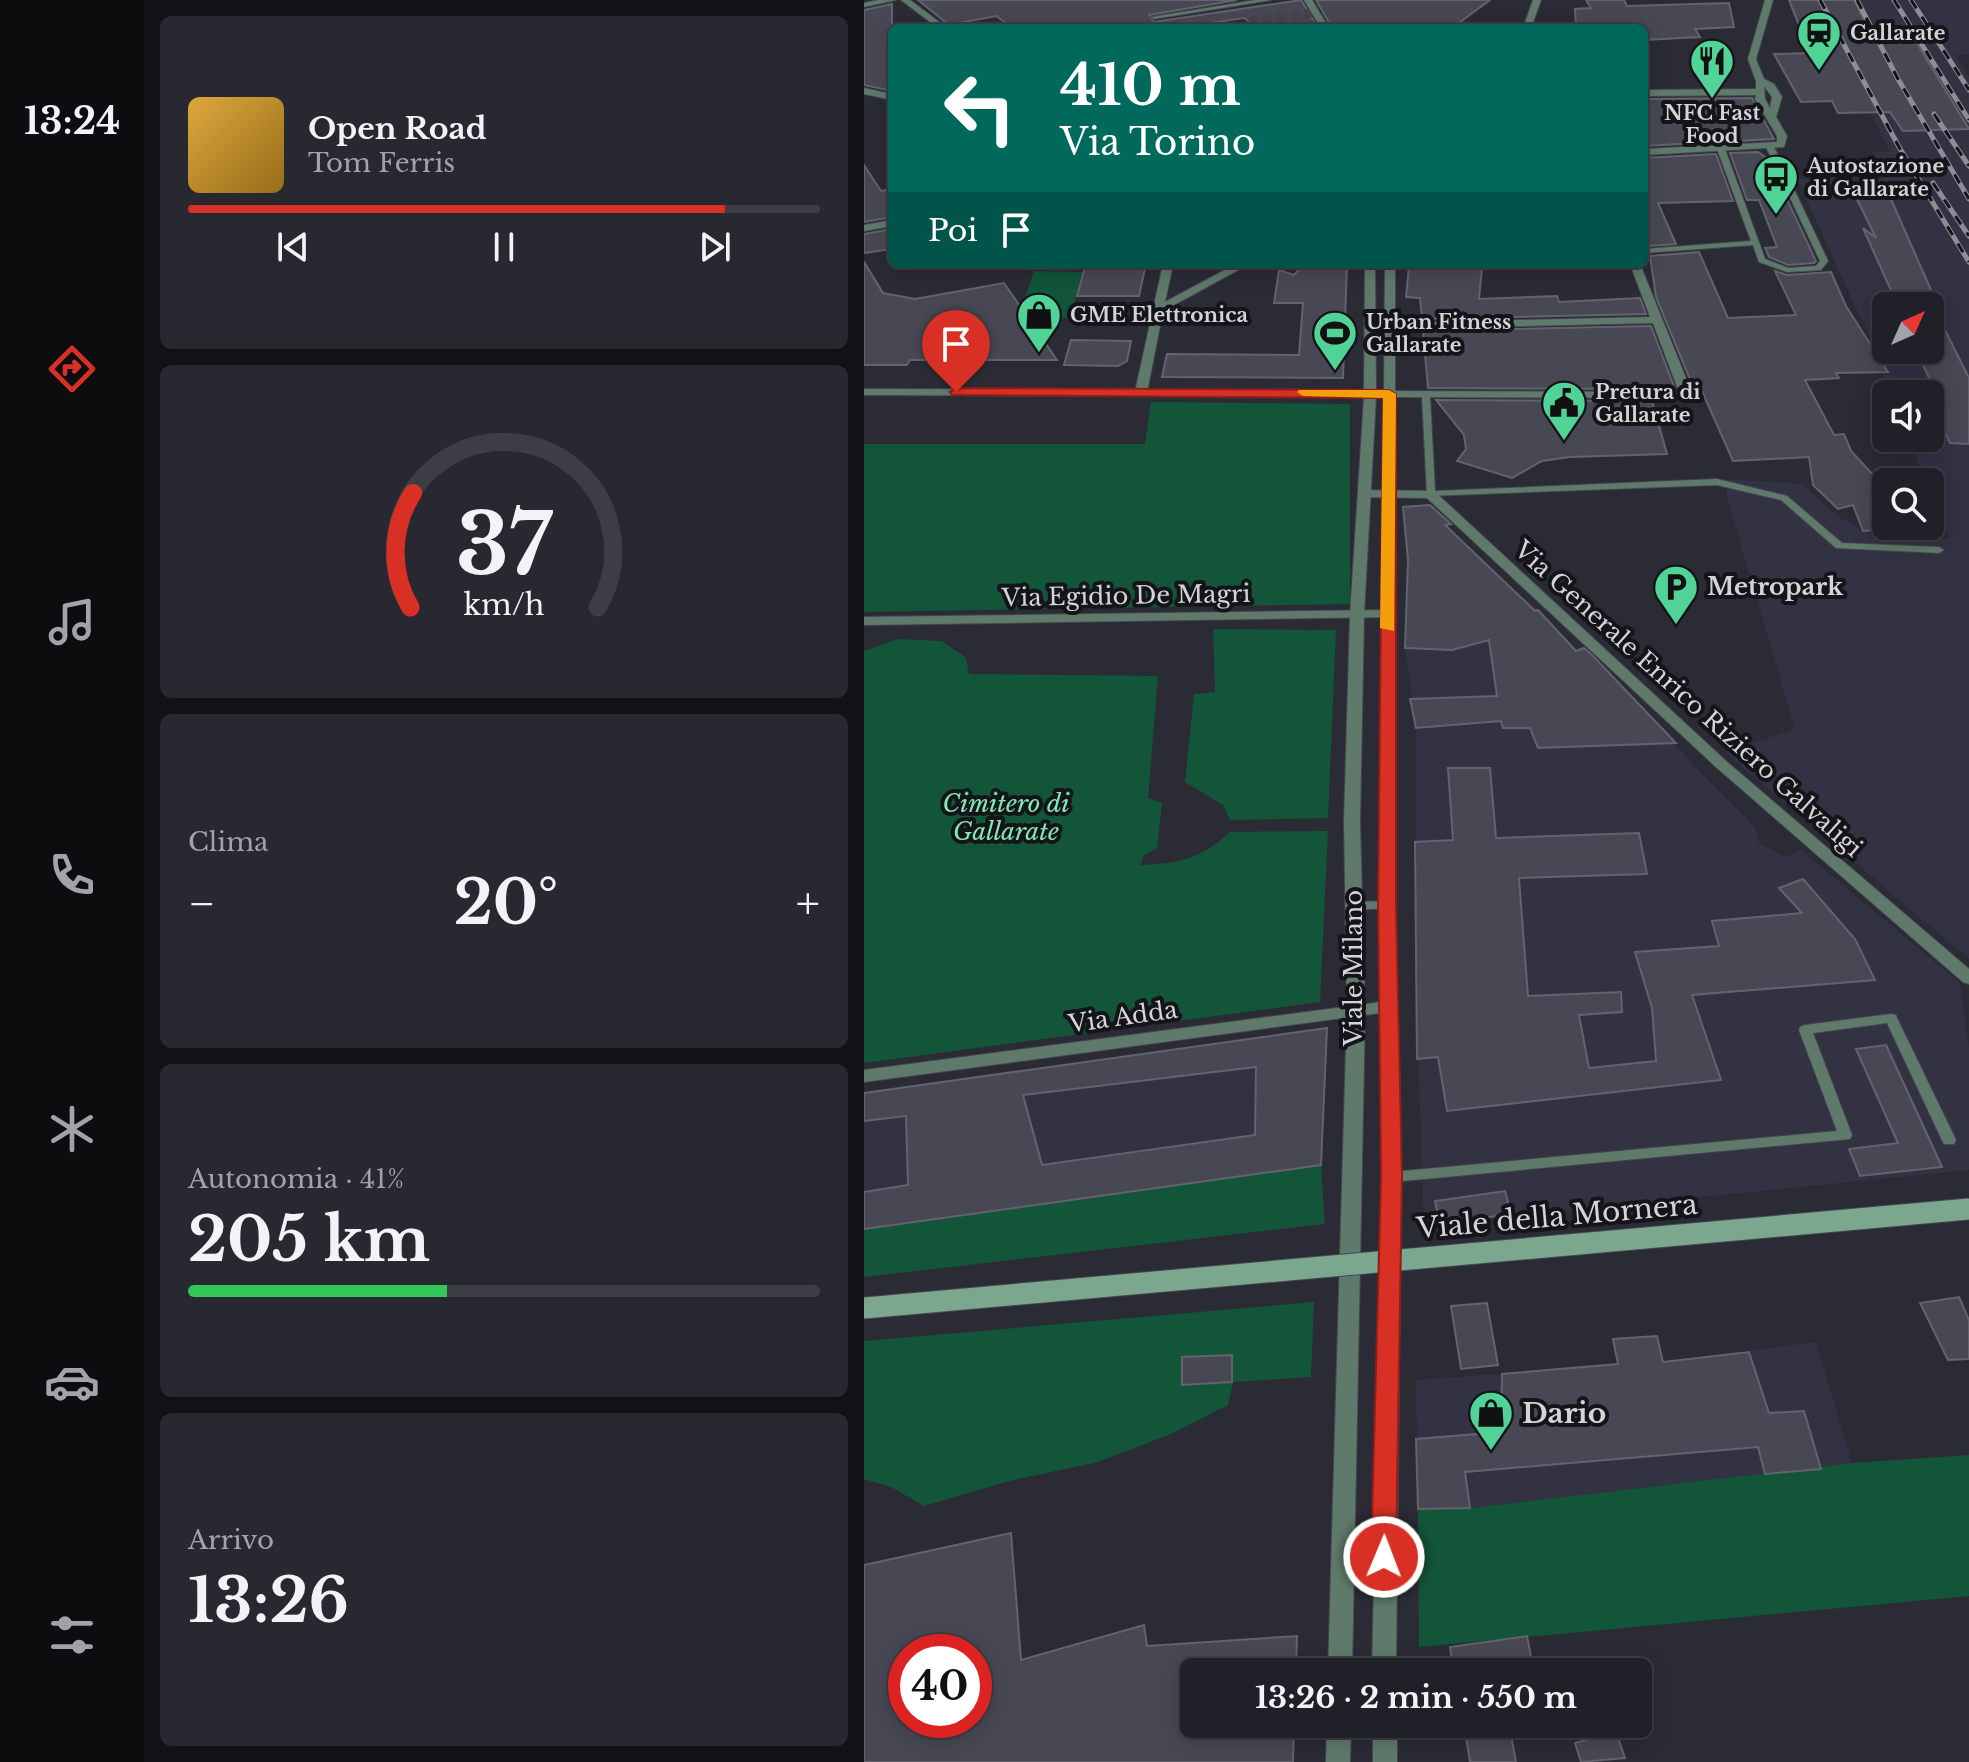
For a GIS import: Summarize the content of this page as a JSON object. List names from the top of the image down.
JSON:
{
  "streets": {
    "main road": ["Viale della Mornera"],
    "street": [
      "Via Egidio De Magri",
      "Via Generale Enrico Riziero Galvaligi",
      "Viale Milano",
      "Via Adda"
    ]
  },
  "crossings": [
    ["Via Egidio De Magri", "Viale Milano"],
    ["Viale Milano", "Via Adda"]
  ],
  "parks": ["Cimitero di Gallarate"],
  "places": {
    "station": ["Gallarate"],
    "restaurant": ["NFC Fast Food"],
    "bus stop": ["Autostazione di Gallarate"],
    "shop": ["GME Elettronica", "Dario"],
    "sports": ["Urban Fitness Gallarate"],
    "public building": ["Pretura di Gallarate"],
    "parking": ["Metropark"]
  },
  "north": "top right",
  "page": {
    "tabs": "13:24",
    "turn": ["410 m", "Via Torino"],
    "song": ["Open Road", "Tom Ferris"],
    "then": "Poi",
    "tile": [
      "Clima",
      ["Autonomia · 41%", "205 km"],
      ["Arrivo", "13:26"]
    ],
    "heat": ["−", "20°", "+"],
    "limit": "40",
    "trip": "13:26 · 2 min · 550 m",
    "gauge": ["37", "km/h"]
  }
}
